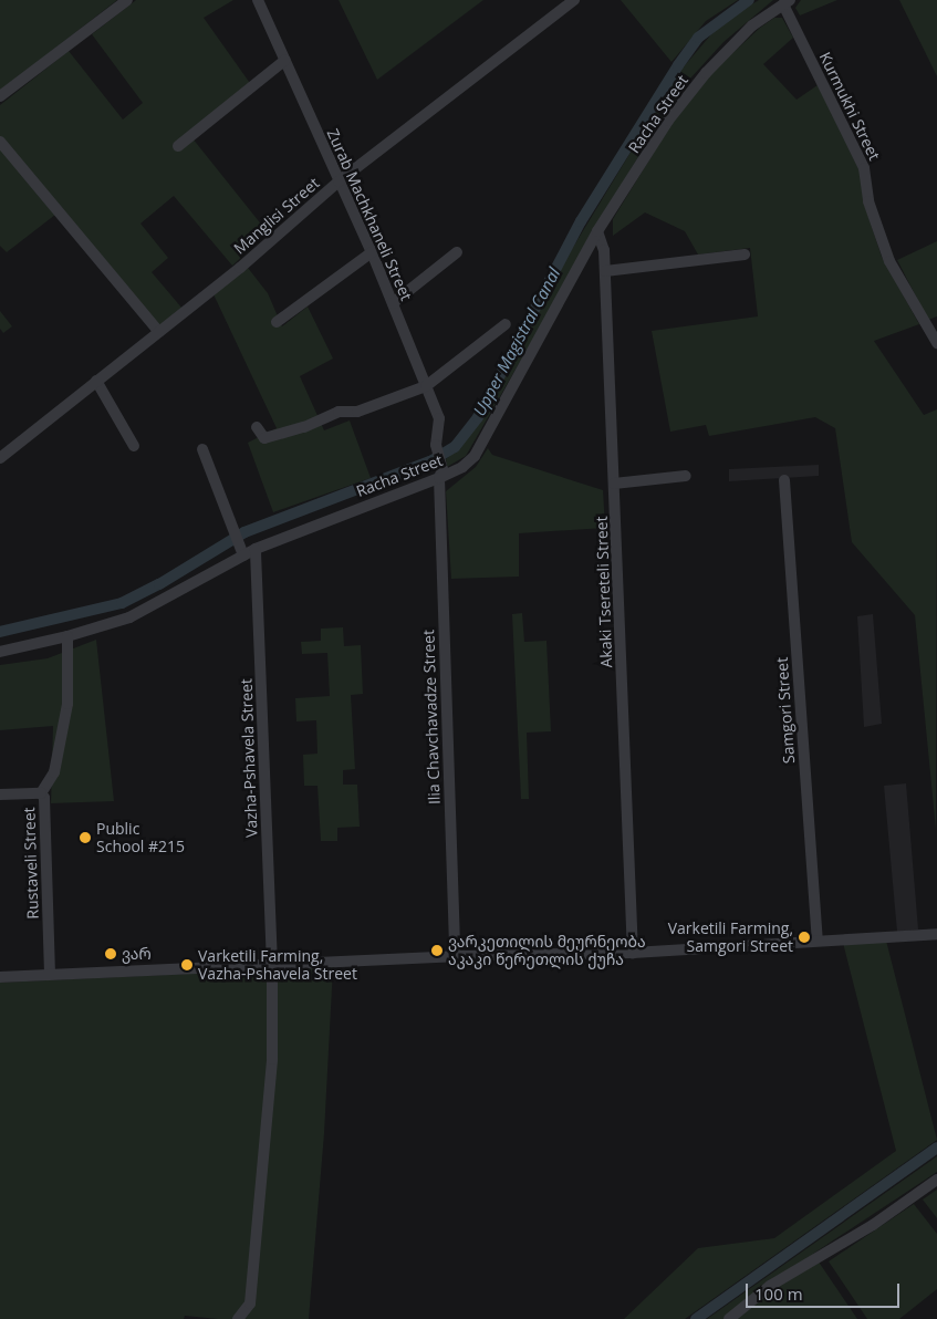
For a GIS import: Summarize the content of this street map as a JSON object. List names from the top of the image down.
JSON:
{
  "streets": {
    "street": [
      "Kurmukhi Street",
      "Racha Street",
      "Zurab Machkhaneli Street",
      "Manglisi Street",
      "Akaki Tsereteli Street",
      "Samgori Street",
      "Ilia Chavchavadze Street",
      "Vazha-Pshavela Street",
      "Rustaveli Street"
    ]
  },
  "crossings": [
    ["Kurmukhi Street", "Racha Street"],
    ["Racha Street", "Akaki Tsereteli Street"],
    ["Racha Street", "Ilia Chavchavadze Street"],
    ["Racha Street", "Vazha-Pshavela Street"],
    ["Zurab Machkhaneli Street", "Manglisi Street"],
    ["Zurab Machkhaneli Street", "Ilia Chavchavadze Street"]
  ],
  "water": ["Upper Magistral Canal"],
  "places": [
    "Public School #215",
    "Varketili Farming, Samgori Street",
    "ვარკეთილის მეურნეობა აკაკი წერეთლის ქუჩა",
    "ვარ",
    "Varketili Farming, Vazha-Pshavela Street"
  ],
  "scale_bar": "100 m"
}
